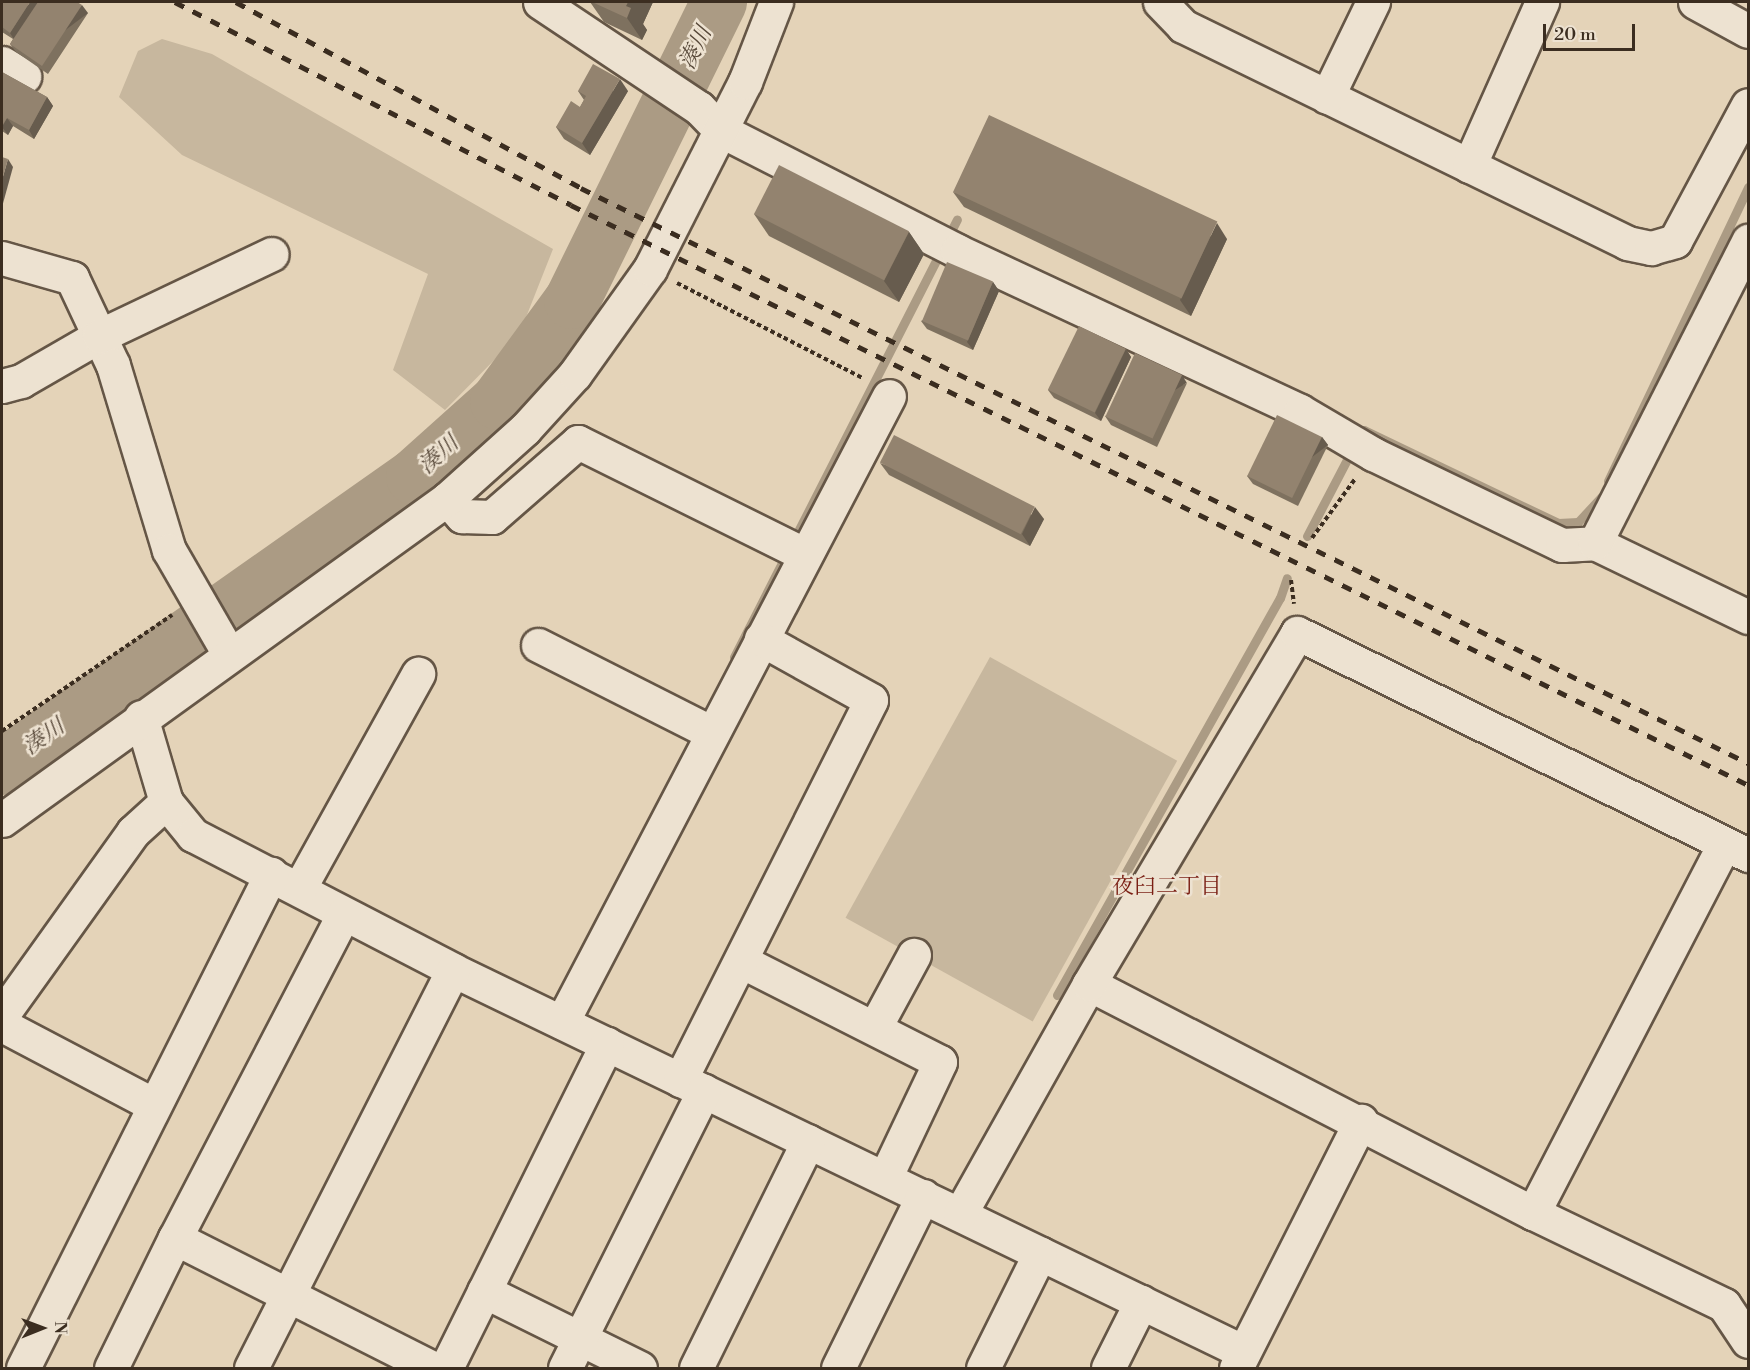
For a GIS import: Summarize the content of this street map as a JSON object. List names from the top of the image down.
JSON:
{
  "districts": ["夜臼二丁目"],
  "water": ["湊川"],
  "scale_bar": "20 m",
  "north": "right"
}
